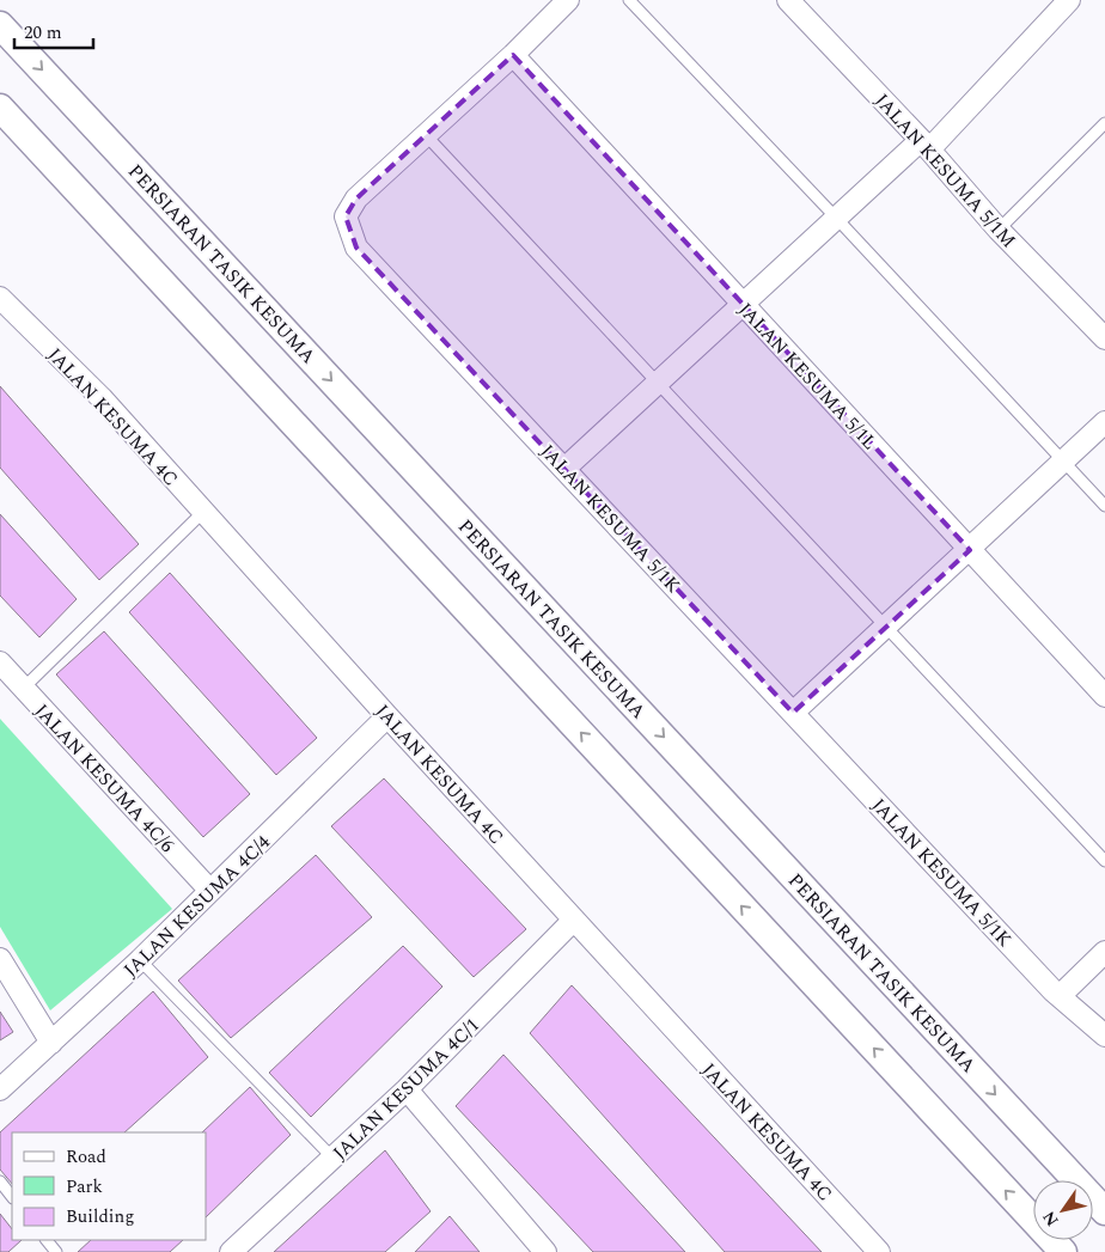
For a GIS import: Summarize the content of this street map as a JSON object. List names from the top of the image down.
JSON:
{
  "streets": {
    "street": [
      "JALAN KESUMA 5/1M",
      "PERSIARAN TASIK KESUMA",
      "JALAN KESUMA 5/1L",
      "JALAN KESUMA 4C",
      "JALAN KESUMA 5/1K",
      "JALAN KESUMA 4C/6",
      "JALAN KESUMA 4C/4",
      "JALAN KESUMA 4C/1"
    ]
  },
  "crossings": [
    ["JALAN KESUMA 5/1L", "JALAN KESUMA 5/1K"],
    ["JALAN KESUMA 4C", "JALAN KESUMA 4C/4"],
    ["JALAN KESUMA 4C", "JALAN KESUMA 4C/1"],
    ["JALAN KESUMA 4C/6", "JALAN KESUMA 4C/4"]
  ],
  "legend": ["Road", "Park", "Building"],
  "scale_bar": "20 m",
  "north": "bottom left"
}
